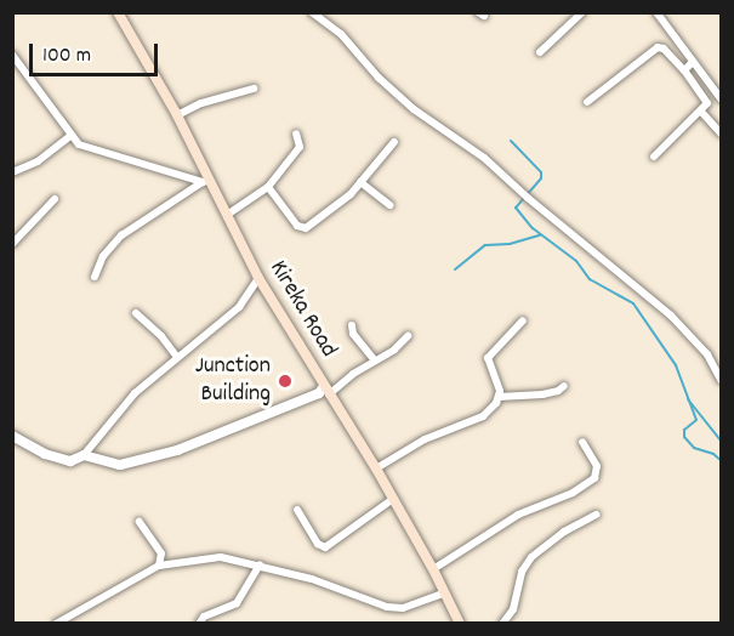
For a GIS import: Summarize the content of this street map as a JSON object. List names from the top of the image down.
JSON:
{
  "streets": {
    "main road": ["Kireka Road"]
  },
  "places": ["Junction Building"],
  "scale_bar": "100 m"
}
